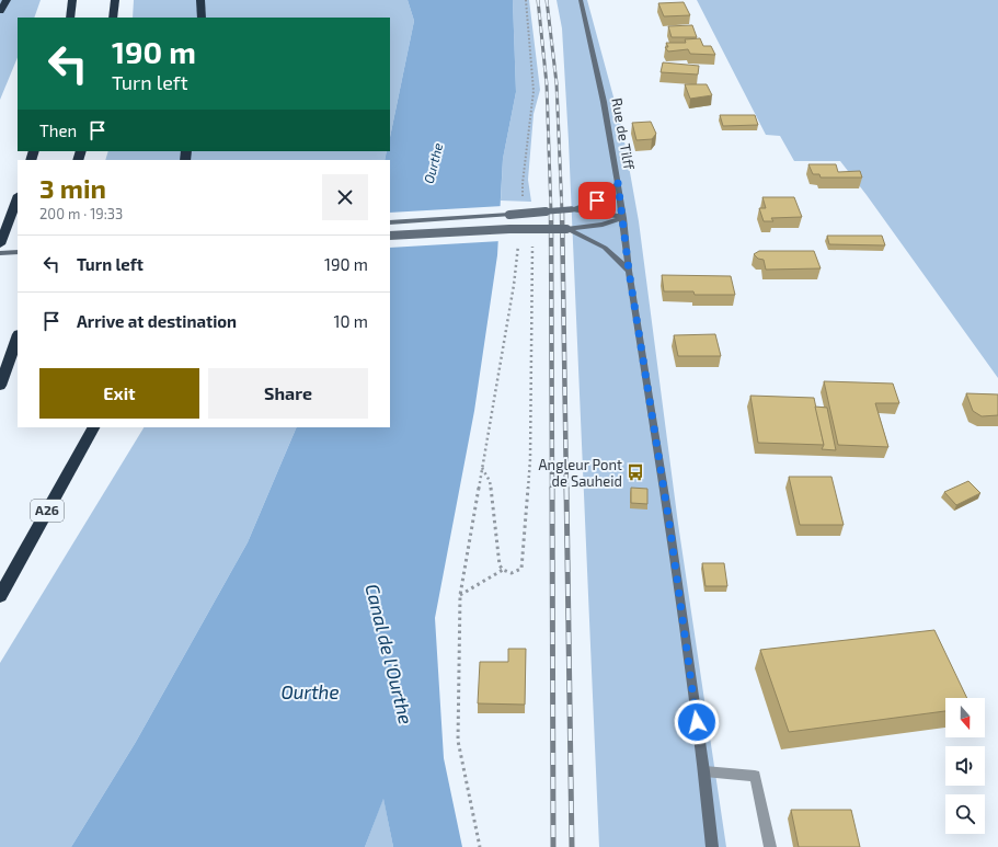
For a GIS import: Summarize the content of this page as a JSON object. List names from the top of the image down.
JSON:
{
  "streets": {
    "highway": ["A26"],
    "main road": ["Rue de Tilff"]
  },
  "water": ["Ourthe", "Canal de l'Ourthe"],
  "places": {
    "bus stop": ["Angleur Pont de Sauheid"]
  },
  "north": "bottom",
  "page": {
    "turn": ["190 m", "Turn left"],
    "then": "Then",
    "heading": ["3 min", "200 m · 19:33"],
    "list": [
      {
        "name": "Turn left",
        "value": "190 m"
      },
      {
        "name": "Arrive at destination",
        "value": "10 m"
      }
    ],
    "buttons": ["Exit", "Share"]
  }
}
